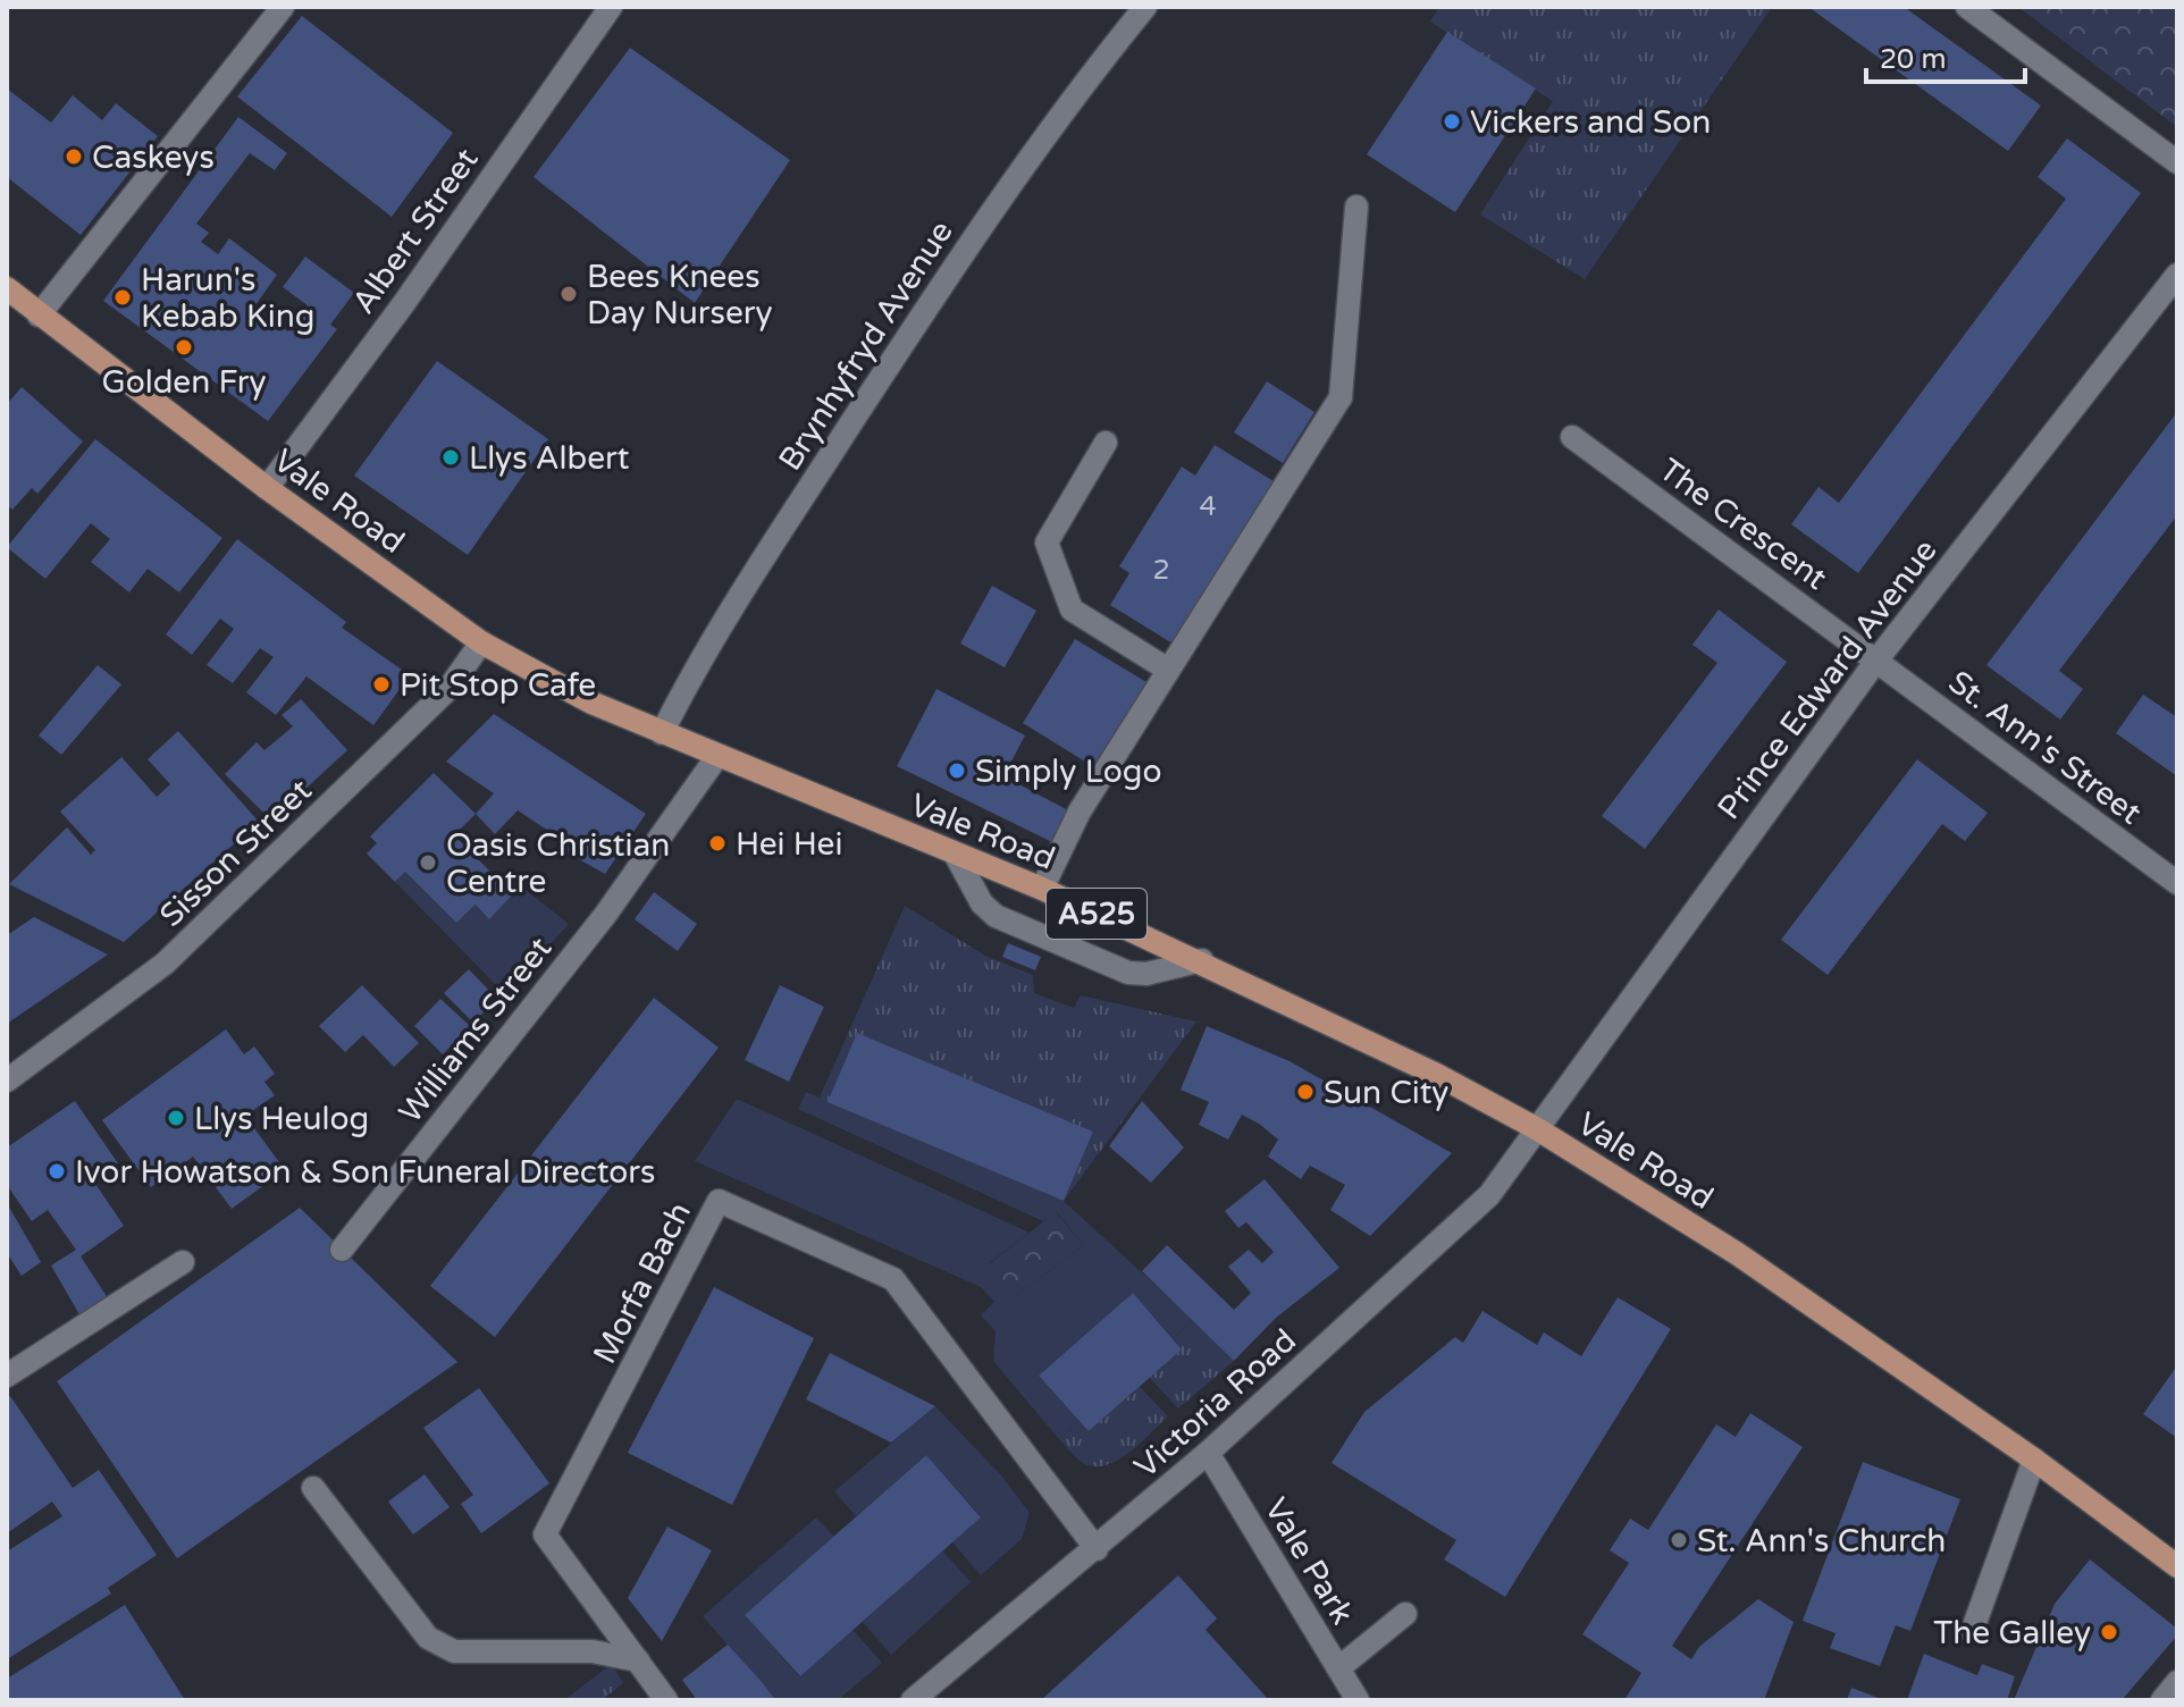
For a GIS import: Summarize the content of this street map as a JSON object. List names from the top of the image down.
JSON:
{
  "streets": {
    "main road": ["Vale Road", "A525"],
    "street": [
      "Albert Street",
      "Brynhyfryd Avenue",
      "The Crescent",
      "Prince Edward Avenue",
      "St. Ann's Street",
      "Sisson Street",
      "Williams Street",
      "Morfa Bach",
      "Victoria Road",
      "Vale Park"
    ]
  },
  "crossings": [
    ["Albert Street", "Vale Road"],
    ["Brynhyfryd Avenue", "Vale Road"],
    ["Vale Road", "Prince Edward Avenue"],
    ["Vale Road", "Sisson Street"],
    ["Vale Road", "Williams Street"],
    ["Vale Road", "Victoria Road"],
    ["The Crescent", "Prince Edward Avenue"],
    ["The Crescent", "St. Ann's Street"],
    ["Prince Edward Avenue", "St. Ann's Street"],
    ["Prince Edward Avenue", "Victoria Road"],
    ["Morfa Bach", "Victoria Road"],
    ["Victoria Road", "Vale Park"]
  ],
  "places": [
    "Vickers and Son",
    "Caskeys",
    "Bees Knees Day Nursery",
    "Harun's Kebab King",
    "Golden Fry",
    "Llys Albert",
    "Pit Stop Cafe",
    "Simply Logo",
    "Hei Hei",
    "Oasis Christian Centre",
    "Sun City",
    "Llys Heulog",
    "Ivor Howatson & Son Funeral Directors",
    "St. Ann's Church",
    "The Galley"
  ],
  "house_numbers": ["4", "2"],
  "scale_bar": "20 m"
}
